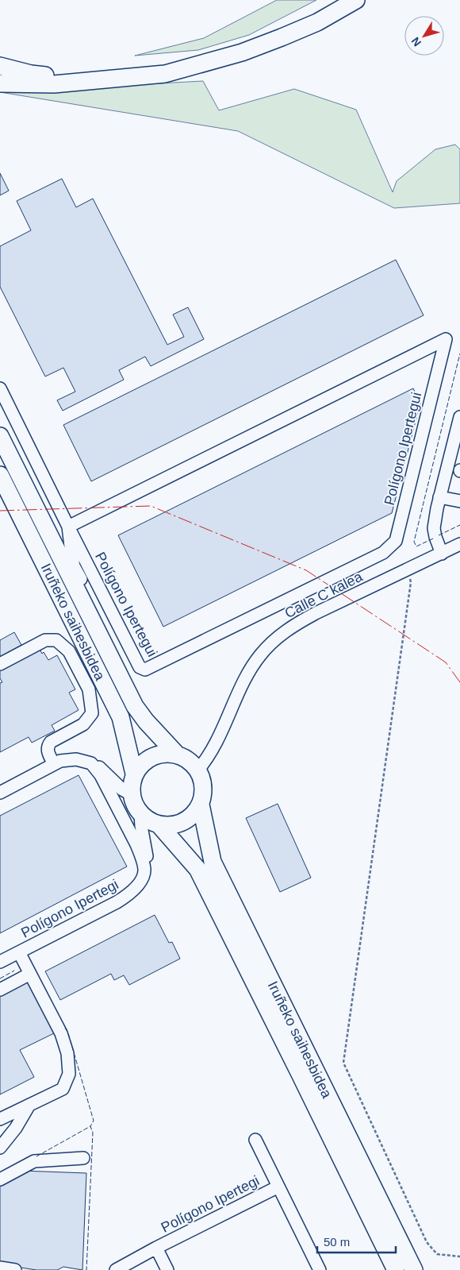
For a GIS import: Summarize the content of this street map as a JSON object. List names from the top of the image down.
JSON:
{
  "streets": {
    "highway": ["Iruñeko saihesbidea"],
    "street": ["Polígono Ipertegui", "Calle C kalea", "Polígono Ipertegi"]
  },
  "crossings": [
    ["Polígono Ipertegui", "Iruñeko saihesbidea"],
    ["Calle C kalea", "Iruñeko saihesbidea"],
    ["Calle C kalea", "Polígono Ipertegi"],
    ["Iruñeko saihesbidea", "Polígono Ipertegi"]
  ],
  "scale_bar": "50 m",
  "north": "bottom left"
}
